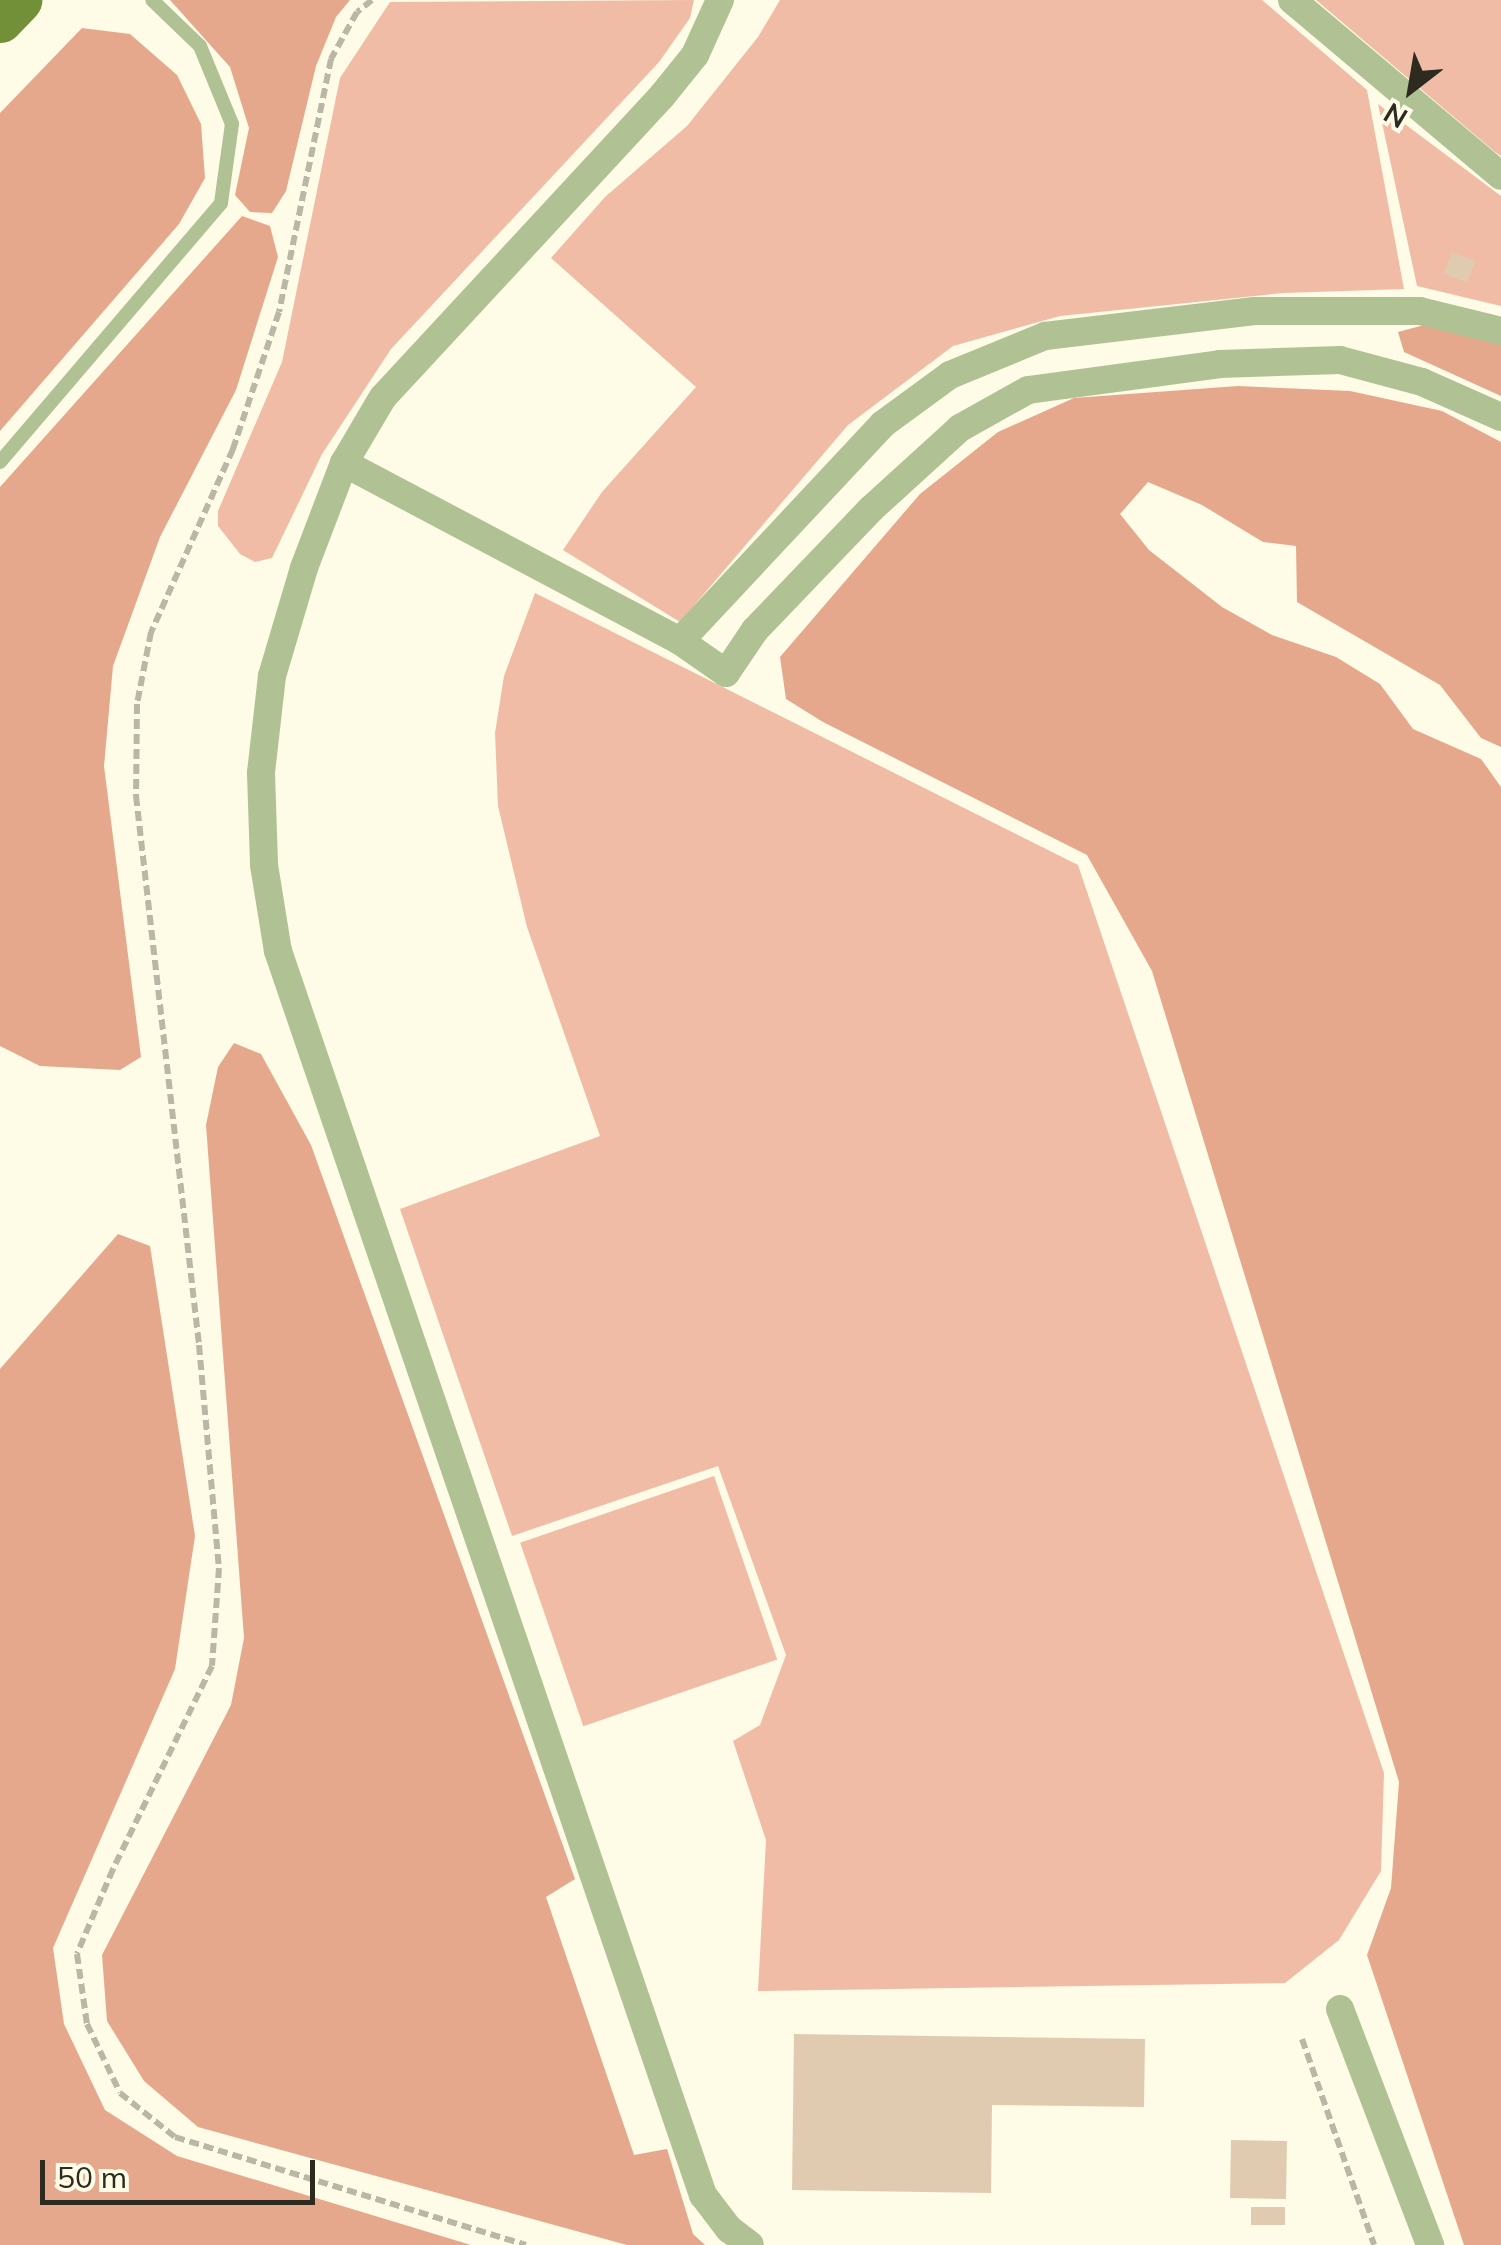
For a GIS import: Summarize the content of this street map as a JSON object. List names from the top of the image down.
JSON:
{
  "scale_bar": "50 m",
  "north": "bottom left"
}
